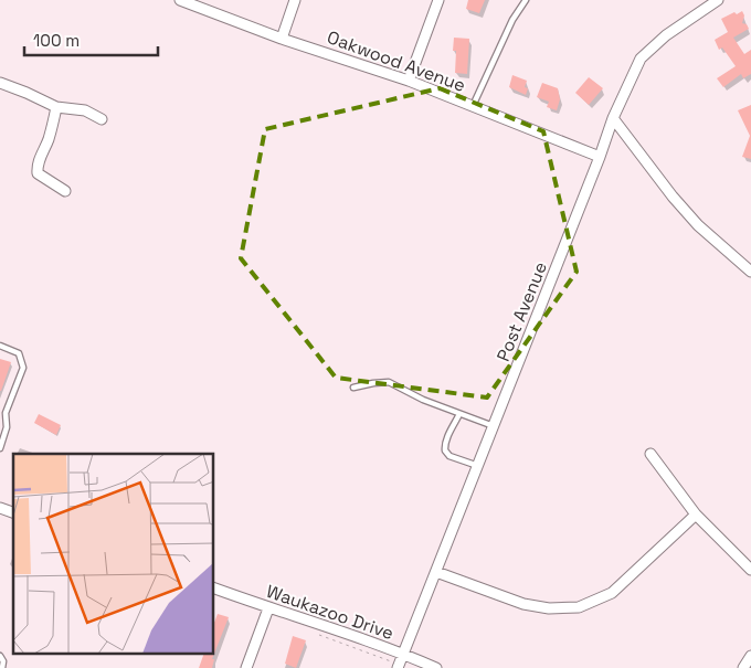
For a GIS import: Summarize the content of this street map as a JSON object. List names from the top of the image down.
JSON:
{
  "streets": {
    "street": ["Oakwood Avenue", "Post Avenue", "Waukazoo Drive"]
  },
  "crossings": [
    ["Oakwood Avenue", "Post Avenue"],
    ["Post Avenue", "Waukazoo Drive"]
  ],
  "scale_bar": "100 m"
}
